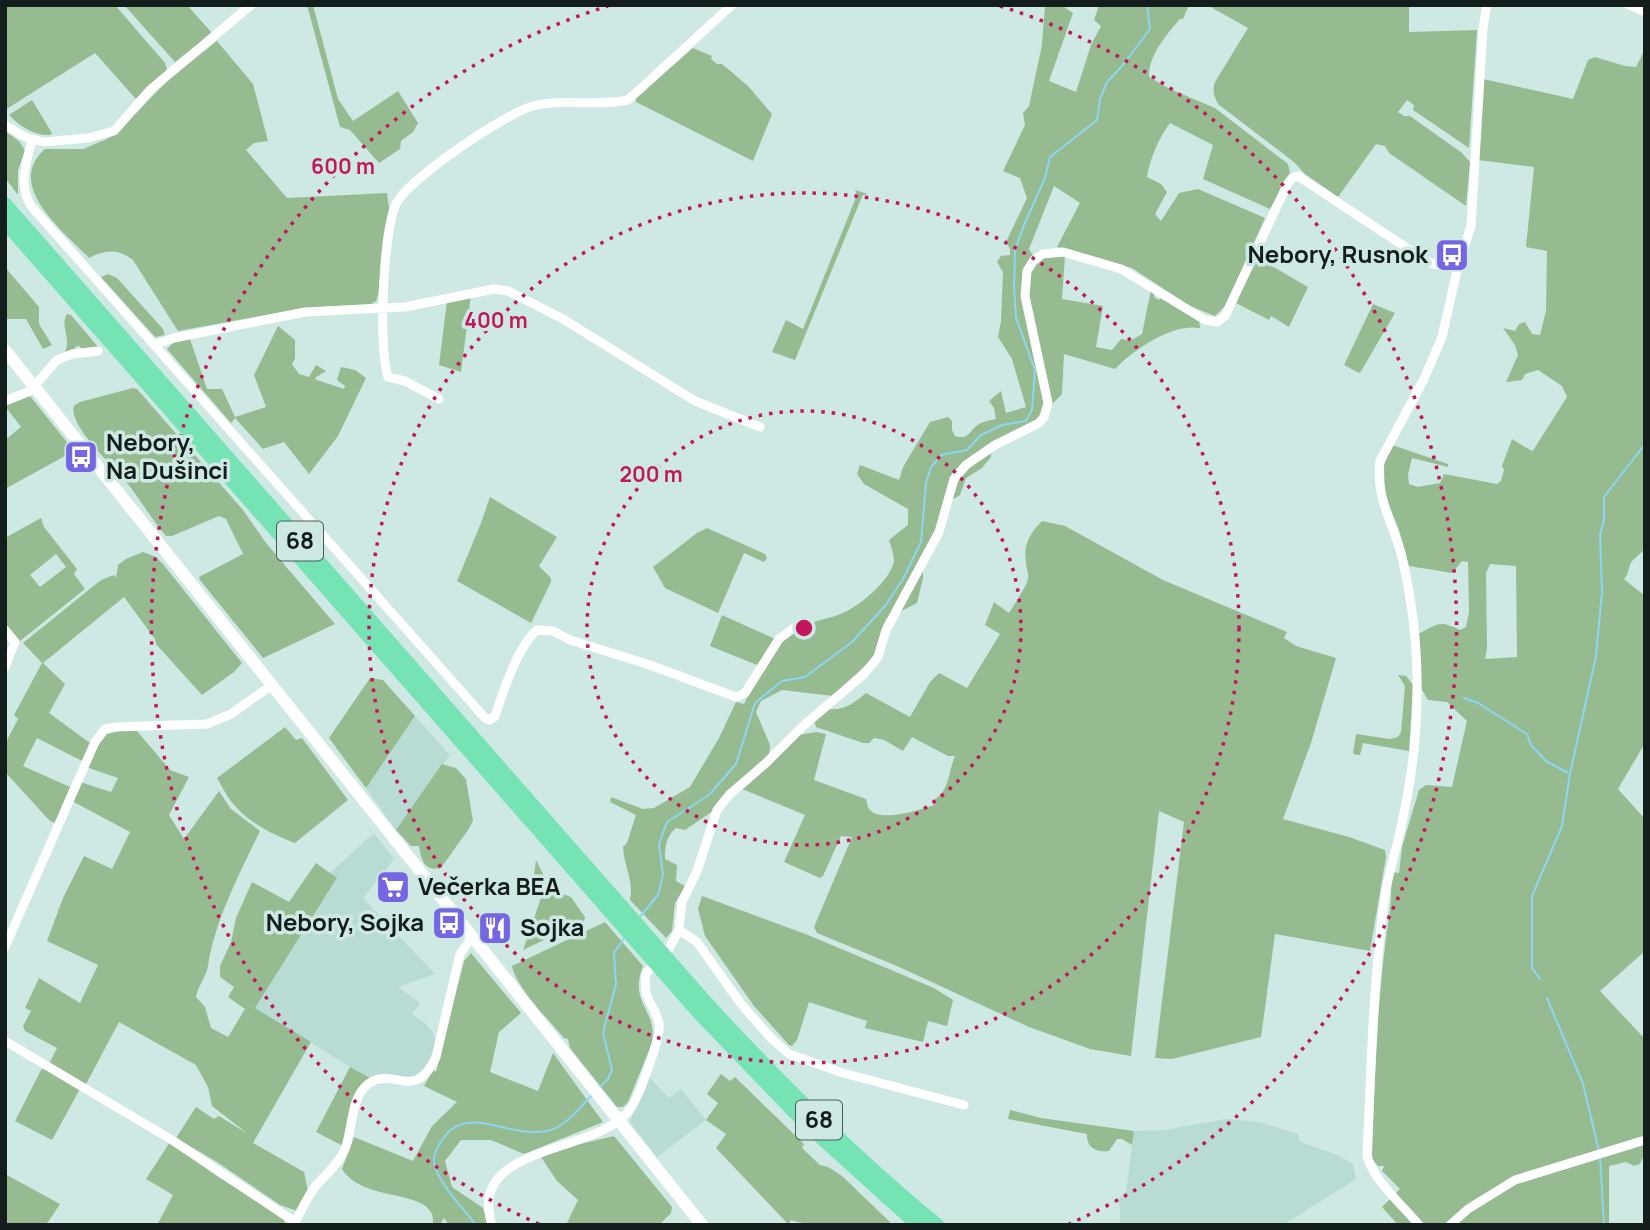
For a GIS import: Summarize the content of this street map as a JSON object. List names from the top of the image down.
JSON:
{
  "streets": {
    "highway": ["68"]
  },
  "places": {
    "bus stop": ["Nebory, Rusnok", "Nebory, Na Dušinci", "Nebory, Sojka"],
    "supermarket": ["Večerka BEA"],
    "restaurant": ["Sojka"]
  },
  "rings": ["600 m", "400 m", "200 m"]
}
